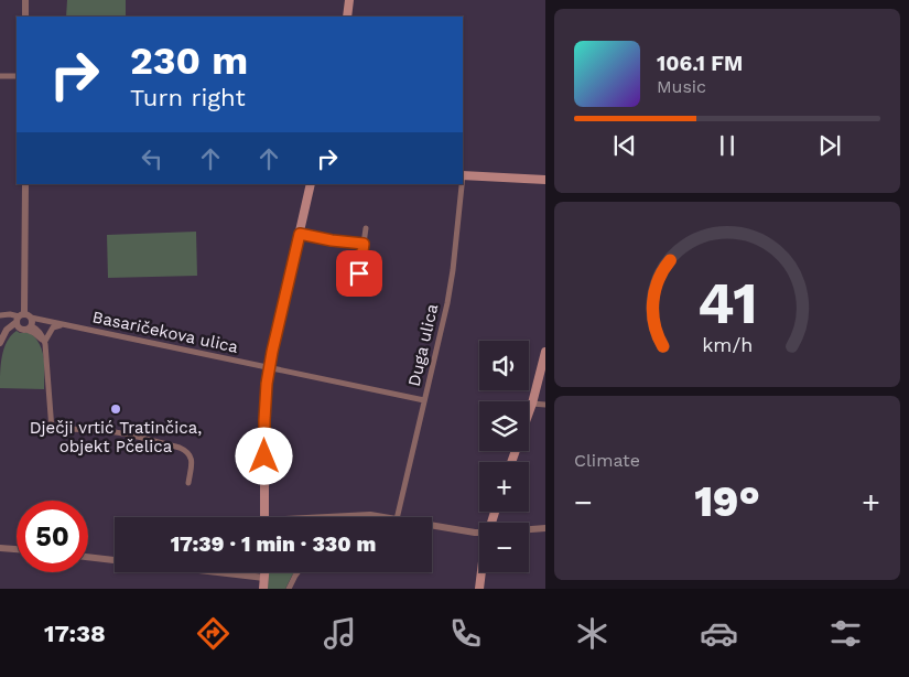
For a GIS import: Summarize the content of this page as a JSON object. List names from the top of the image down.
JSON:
{
  "streets": {
    "street": ["Basaričekova ulica", "Duga ulica"]
  },
  "crossings": [
    ["Basaričekova ulica", "Duga ulica"]
  ],
  "places": ["Dječji vrtić Tratinčica, objekt Pčelica"],
  "page": {
    "turn": ["230 m", "Turn right"],
    "song": ["106.1 FM", "Music"],
    "map_buttons": ["+", "−"],
    "tile": "Climate",
    "heat": ["−", "19°", "+"],
    "limit": "50",
    "trip": "17:39 · 1 min · 330 m",
    "tabs": "17:38",
    "gauge": ["41", "km/h"]
  }
}
